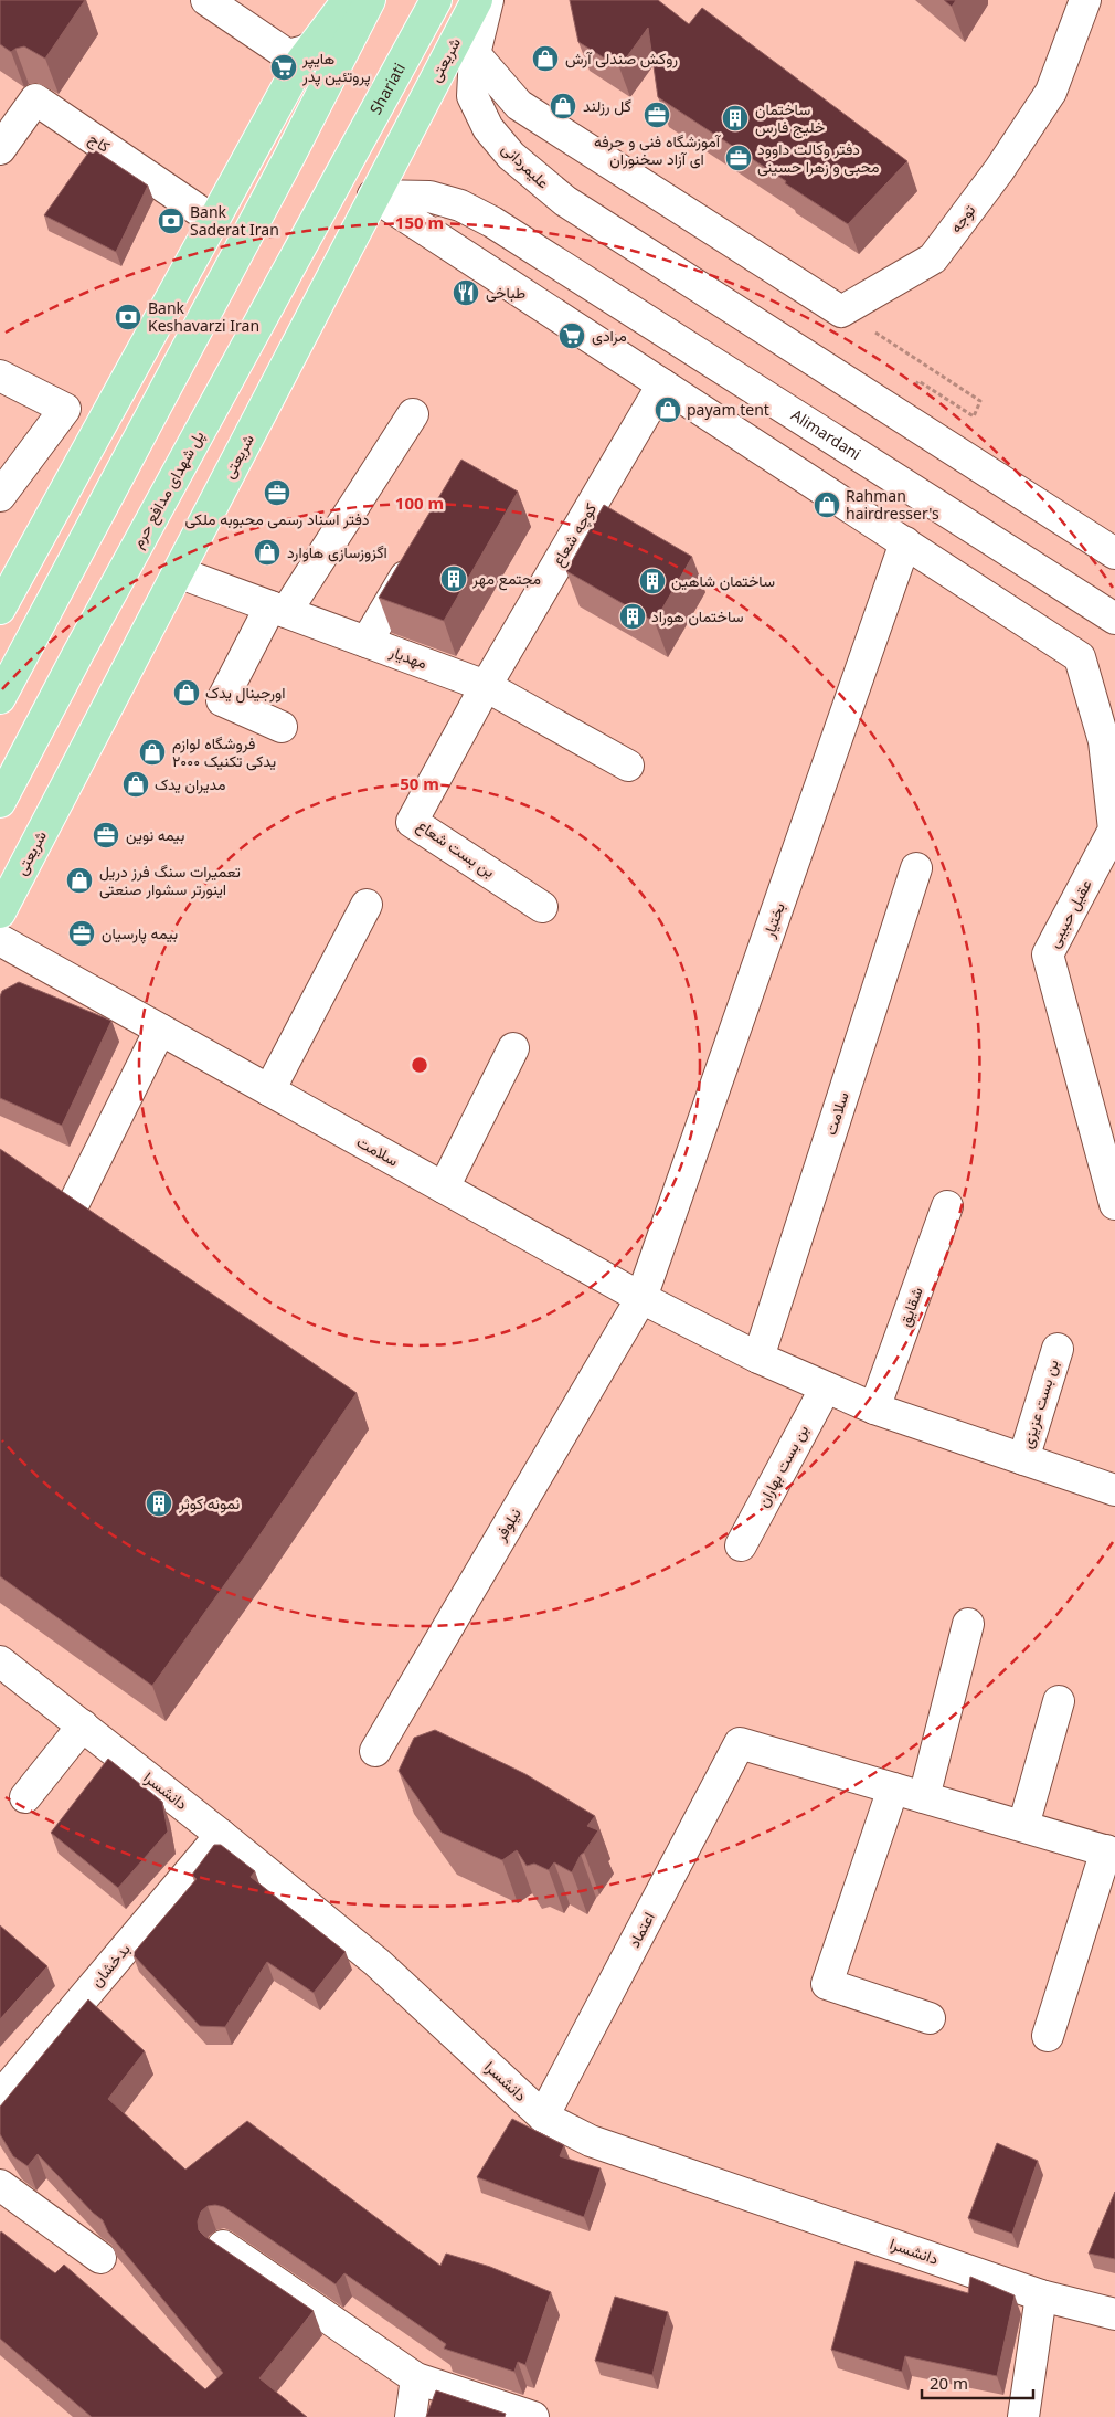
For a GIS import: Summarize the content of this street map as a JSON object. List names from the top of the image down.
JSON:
{
  "streets": {
    "main road": ["شریعتی", "Shariati", "پل شهدای مدافع حرم"],
    "street": [
      "کاج",
      "توجه",
      "کوچه شعاع",
      "مهدیار",
      "بن بست شعاع",
      "عقیل حبیبی",
      "بختیار",
      "سلامت",
      "شقایق",
      "بن بست عزیزی",
      "بن بست بهاران",
      "نیلوفر",
      "دانشسرا",
      "اعتماد",
      "بدخشان"
    ]
  },
  "crossings": [
    ["شریعتی", "مهدیار"],
    ["Shariati", "پل شهدای مدافع حرم"],
    ["کوچه شعاع", "مهدیار"],
    ["کوچه شعاع", "بن بست شعاع"],
    ["مهدیار", "بن بست شعاع"],
    ["عقیل حبیبی", "بختیار"],
    ["بختیار", "سلامت"],
    ["بختیار", "نیلوفر"],
    ["سلامت", "شقایق"],
    ["سلامت", "بن بست عزیزی"],
    ["سلامت", "بن بست بهاران"],
    ["سلامت", "نیلوفر"],
    ["دانشسرا", "اعتماد"],
    ["دانشسرا", "بدخشان"]
  ],
  "places": {
    "shop": [
      "روکش صندلی آرش",
      "گل رزلند",
      "payam tent",
      "Rahman hairdresser's",
      "اگزوزسازی هاوارد",
      "اورجینال یدک",
      "فروشگاه لوازم یدکی تکنیک ۲۰۰۰",
      "مدیران یدک",
      "تعمیرات سنگ فرز دریل اینورتر سشوار صنعتی"
    ],
    "supermarket": ["هایپر پروتئین پدر", "مرادی"],
    "office": [
      "آموزشگاه فنی و حرفه ای آزاد سخنوران",
      "دفتر وکالت داوود محبی و زهرا حسینی",
      "دفتر اسناد رسمی محبوبه ملکی",
      "بیمه نوین",
      "بیمه پارسیان"
    ],
    "building": [
      "ساختمان خلیج فارس",
      "مجتمع مهر",
      "ساختمان شاهین",
      "ساختمان هوراد",
      "نمونه کوثر"
    ],
    "bank": ["Bank Saderat Iran", "Bank Keshavarzi Iran"],
    "restaurant": ["طباخی"]
  },
  "scale_bar": "20 m",
  "rings": ["150 m", "100 m", "50 m"]
}
